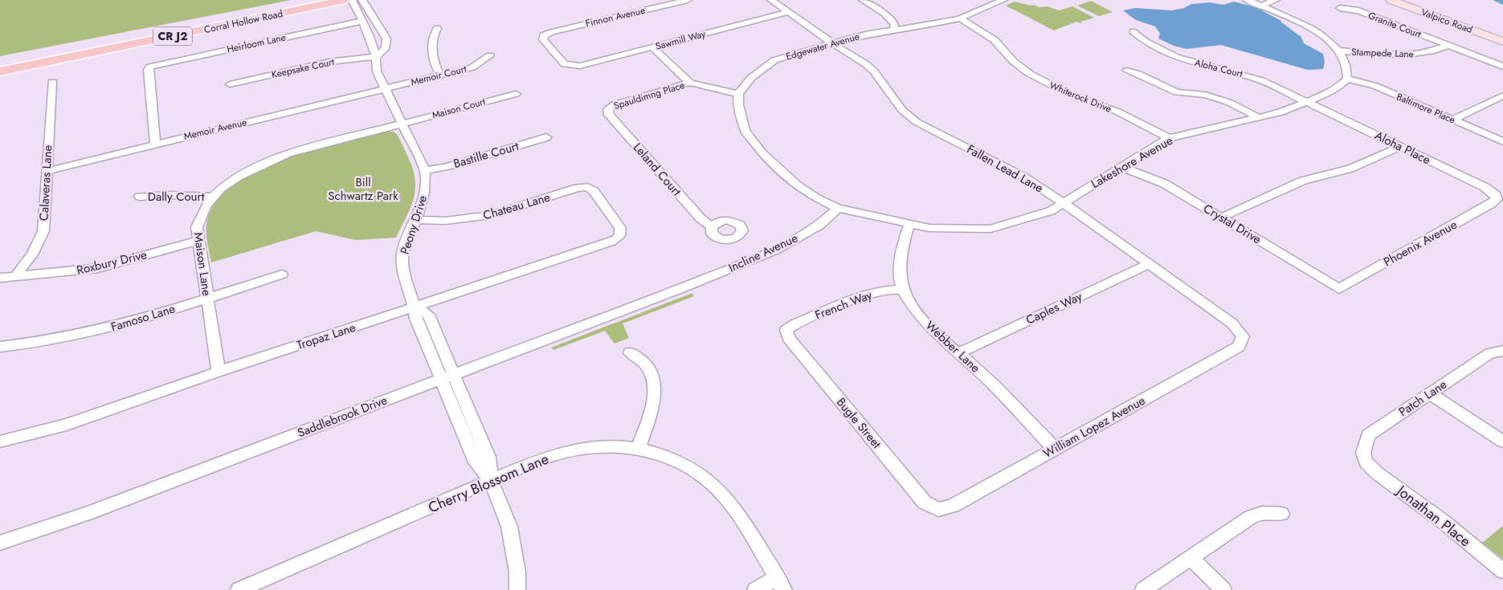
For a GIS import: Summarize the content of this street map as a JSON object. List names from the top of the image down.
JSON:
{
  "streets": {
    "main road": ["Valpico Road", "Corral Hollow Road", "CR J2"],
    "street": [
      "Finnon Avenue",
      "Granite Court",
      "Sawmill Way",
      "Heirloom Lane",
      "Edgewater Avenue",
      "Stampede Lane",
      "Keepsake Court",
      "Aloha Court",
      "Memoir Court",
      "Spauldimng Place",
      "Whiterock Drive",
      "Maison Court",
      "Baltimore Place",
      "Memoir Avenue",
      "Aloha Place",
      "Bastille Court",
      "Lakeshore Avenue",
      "Fallen Lead Lane",
      "Leland Court",
      "Calaveras Lane",
      "Dally Court",
      "Chateau Lane",
      "Crystal Drive",
      "Peony Drive",
      "Phoenix Avenue",
      "Incline Avenue",
      "Roxbury Drive",
      "Maison Lane",
      "French Way",
      "Caples Way",
      "Famoso Lane",
      "Tropaz Lane",
      "Webber Lane",
      "Patch Lane",
      "Saddlebrook Drive",
      "Bugle Street",
      "William Lopez Avenue",
      "Cherry Blossom Lane",
      "Jonathan Place"
    ]
  },
  "crossings": [
    ["Finnon Avenue", "Sawmill Way"],
    ["Granite Court", "Stampede Lane"],
    ["Sawmill Way", "Fallen Lead Lane"],
    ["Heirloom Lane", "Memoir Avenue"],
    ["Heirloom Lane", "Peony Drive"],
    ["Edgewater Avenue", "Whiterock Drive"],
    ["Edgewater Avenue", "Fallen Lead Lane"],
    ["Keepsake Court", "Peony Drive"],
    ["Aloha Court", "Aloha Place"],
    ["Aloha Court", "Lakeshore Avenue"],
    ["Memoir Court", "Memoir Avenue"],
    ["Memoir Court", "Peony Drive"],
    ["Spauldimng Place", "Leland Court"],
    ["Whiterock Drive", "Lakeshore Avenue"],
    ["Maison Court", "Peony Drive"],
    ["Maison Court", "Maison Lane"],
    ["Baltimore Place", "Lakeshore Avenue"],
    ["Memoir Avenue", "Calaveras Lane"],
    ["Memoir Avenue", "Peony Drive"],
    ["Aloha Place", "Lakeshore Avenue"],
    ["Aloha Place", "Phoenix Avenue"],
    ["Bastille Court", "Peony Drive"],
    ["Lakeshore Avenue", "Fallen Lead Lane"],
    ["Lakeshore Avenue", "Crystal Drive"],
    ["Lakeshore Avenue", "Incline Avenue"],
    ["Lakeshore Avenue", "Webber Lane"],
    ["Fallen Lead Lane", "Caples Way"],
    ["Fallen Lead Lane", "William Lopez Avenue"],
    ["Calaveras Lane", "Roxbury Drive"],
    ["Dally Court", "Maison Lane"],
    ["Chateau Lane", "Peony Drive"],
    ["Chateau Lane", "Tropaz Lane"],
    ["Crystal Drive", "Phoenix Avenue"],
    ["Peony Drive", "Maison Lane"],
    ["Peony Drive", "Tropaz Lane"],
    ["Peony Drive", "Saddlebrook Drive"],
    ["Peony Drive", "Cherry Blossom Lane"],
    ["Incline Avenue", "Saddlebrook Drive"],
    ["Roxbury Drive", "Maison Lane"],
    ["Maison Lane", "Famoso Lane"],
    ["Maison Lane", "Tropaz Lane"],
    ["French Way", "Webber Lane"],
    ["French Way", "Bugle Street"],
    ["Caples Way", "Webber Lane"],
    ["Webber Lane", "William Lopez Avenue"],
    ["Patch Lane", "Jonathan Place"],
    ["Bugle Street", "William Lopez Avenue"]
  ],
  "parks": ["Bill Schwartz Park"]
}
